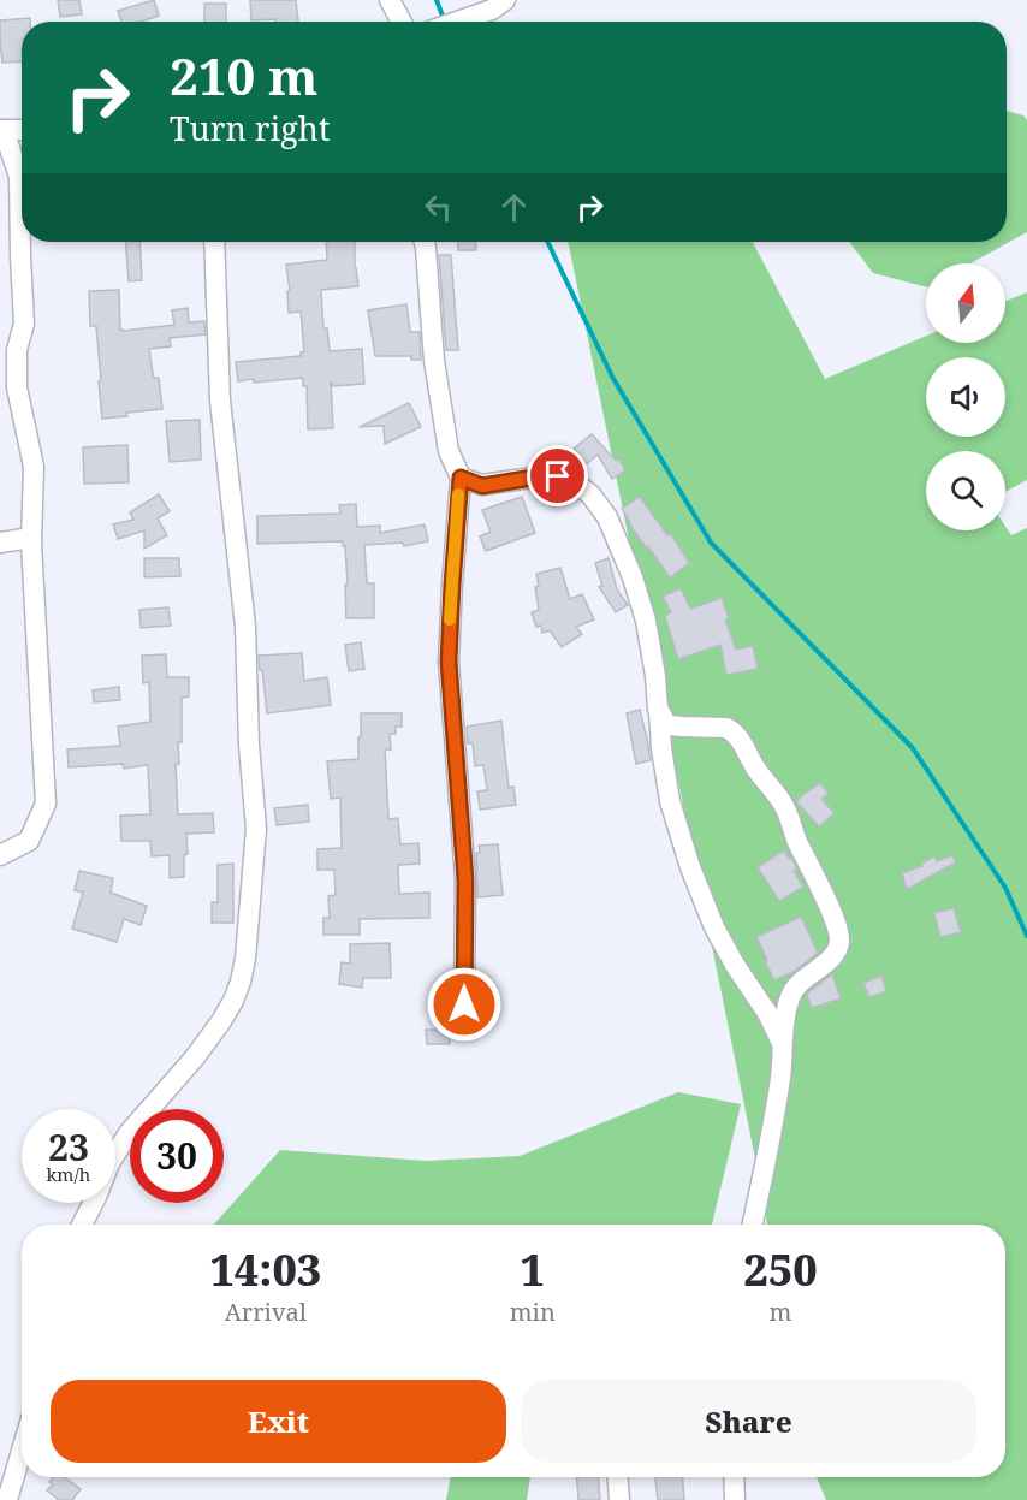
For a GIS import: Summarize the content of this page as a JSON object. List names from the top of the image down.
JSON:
{
  "north": "top",
  "page": {
    "turn": ["210 m", "Turn right"],
    "speed": "23 km/h",
    "limit": "30",
    "eta": [
      "14:03",
      "Arrival",
      "1",
      "min",
      "250",
      "m"
    ],
    "buttons": ["Exit", "Share"]
  }
}
